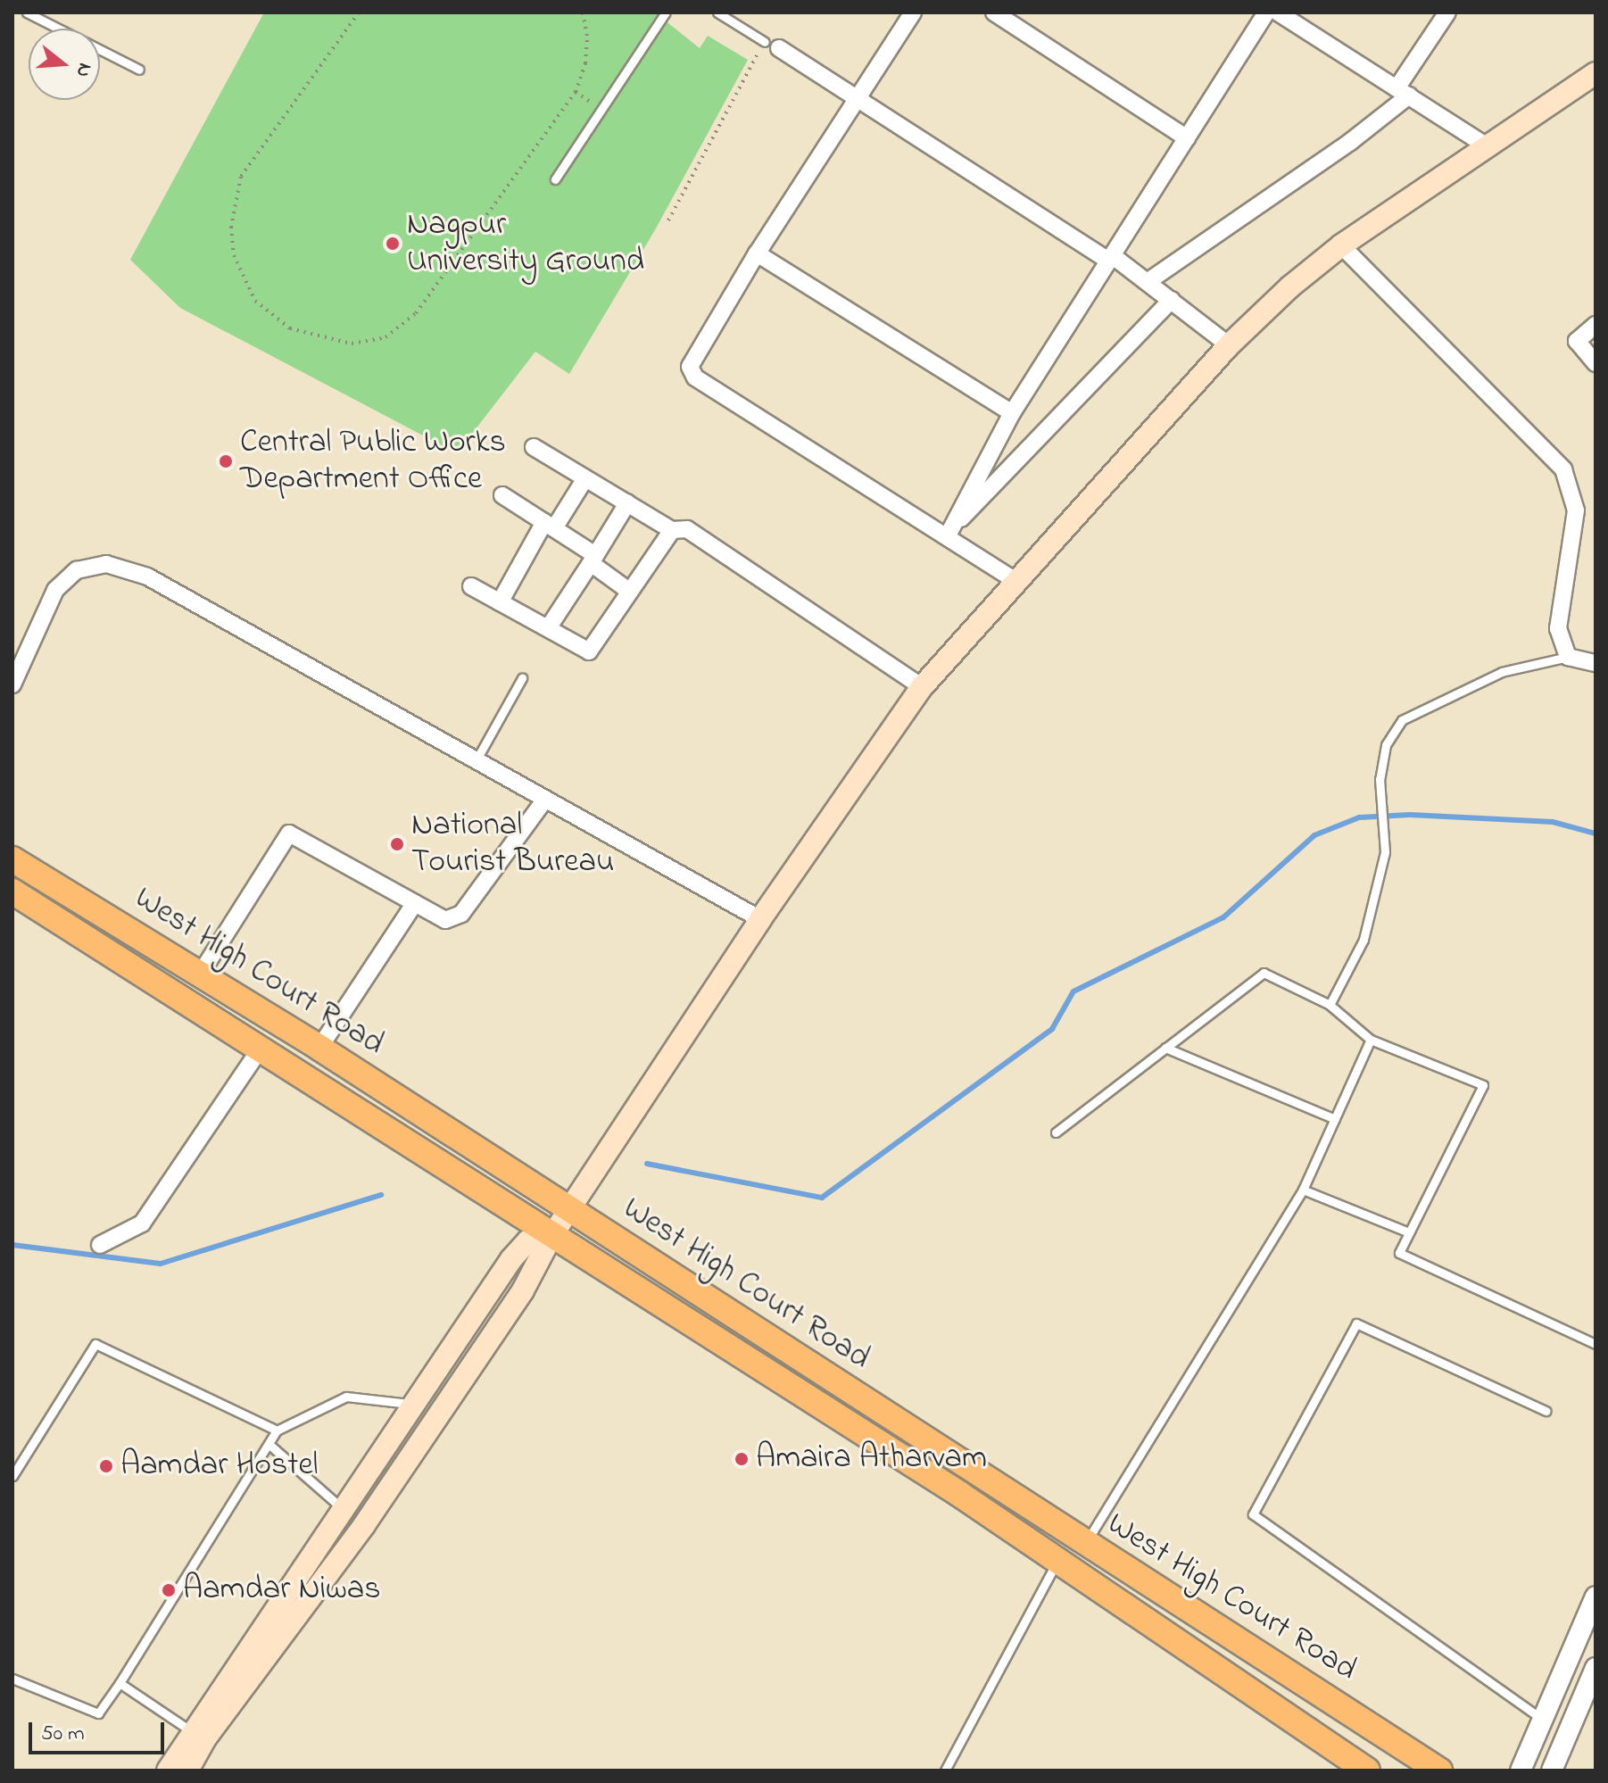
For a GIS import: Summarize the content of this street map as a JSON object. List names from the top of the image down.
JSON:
{
  "streets": {
    "main road": ["West High Court Road"]
  },
  "places": [
    "Nagpur University Ground",
    "Central Public Works Department Office",
    "National Tourist Bureau",
    "Amaira Atharvam",
    "Aamdar Hostel",
    "Aamdar Niwas"
  ],
  "scale_bar": "50 m",
  "north": "right"
}
